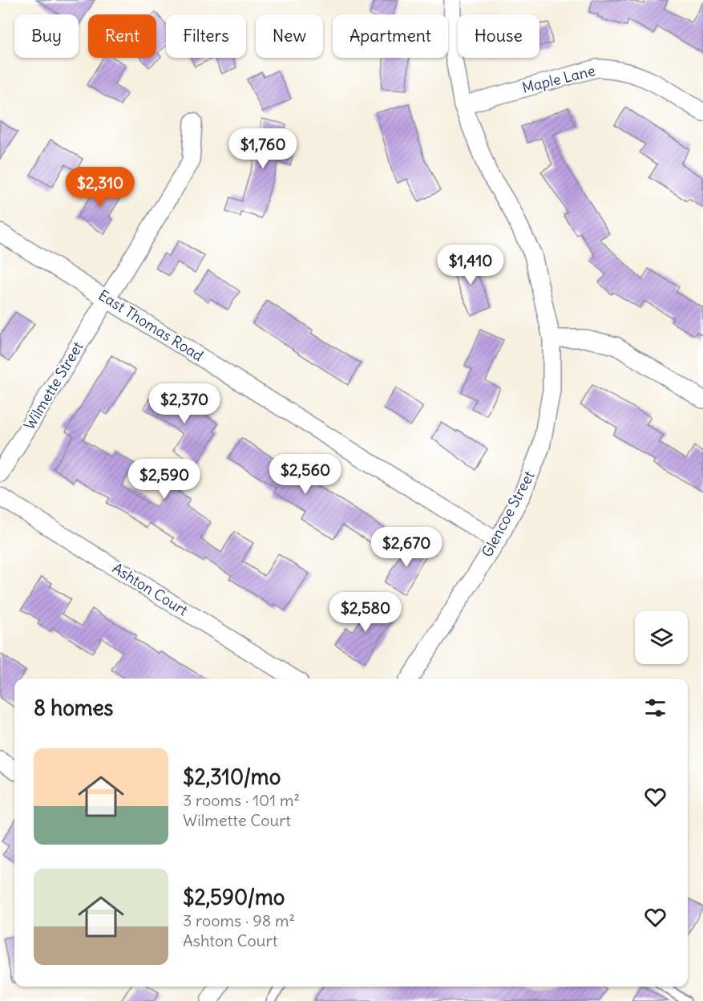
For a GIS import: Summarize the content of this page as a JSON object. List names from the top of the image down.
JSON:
{
  "streets": {
    "street": [
      "Maple Lane",
      "East Thomas Road",
      "Wilmette Street",
      "Glencoe Street",
      "Ashton Court"
    ]
  },
  "crossings": [
    ["Maple Lane", "Glencoe Street"],
    ["East Thomas Road", "Wilmette Street"],
    ["East Thomas Road", "Glencoe Street"]
  ],
  "page": {
    "chip": [
      "Buy",
      "Rent",
      "Filters",
      "New",
      "Apartment",
      "House"
    ],
    "price": [
      "$1,760",
      "$2,310",
      "$1,410",
      "$2,370",
      "$2,560",
      "$2,590",
      "$2,670",
      "$2,580"
    ],
    "heading": "8 homes",
    "list": [
      {
        "name": "$2,310/mo",
        "note": "3 rooms · 101 m² · Wilmette Court"
      },
      {
        "name": "$2,590/mo",
        "note": "3 rooms · 98 m² · Ashton Court"
      }
    ]
  }
}
